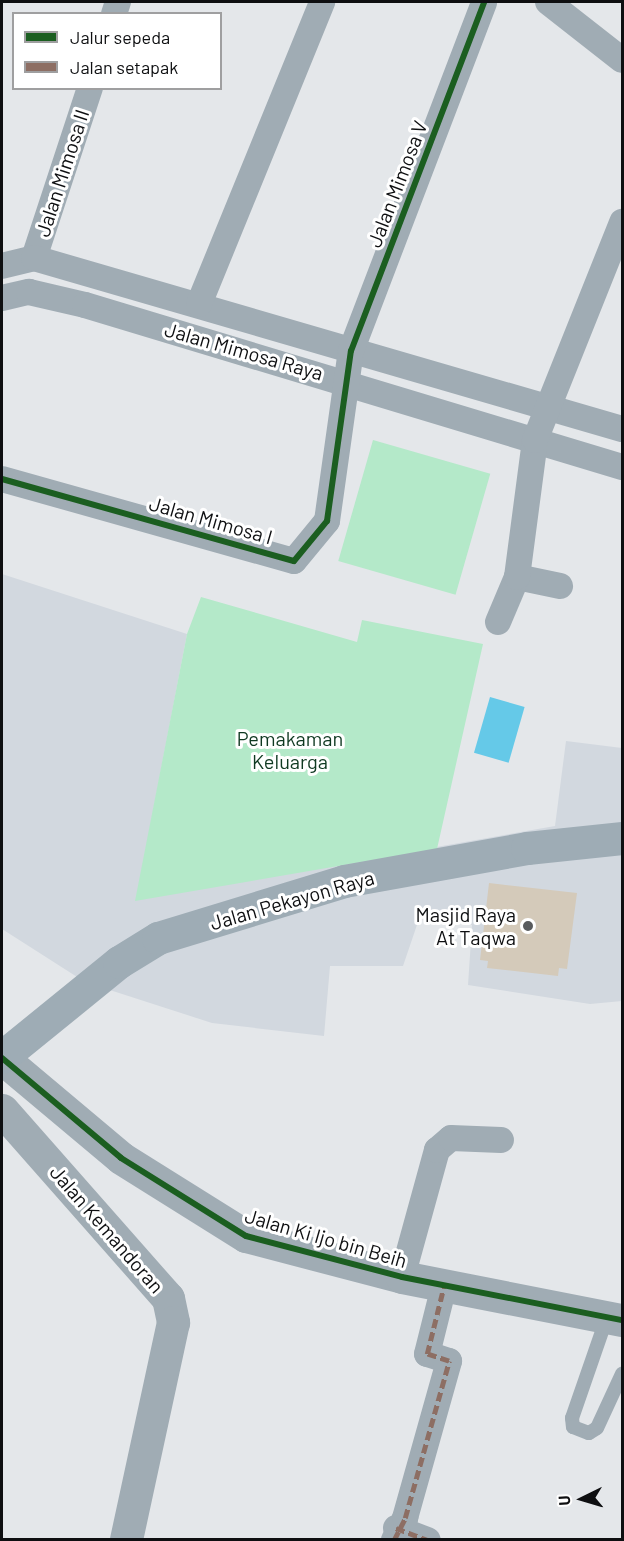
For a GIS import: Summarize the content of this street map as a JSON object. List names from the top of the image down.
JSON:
{
  "streets": {
    "main road": ["Jalan Pekayon Raya"],
    "street": [
      "Jalan Mimosa II",
      "Jalan Mimosa V",
      "Jalan Mimosa Raya",
      "Jalan Mimosa I",
      "Jalan Kemandoran",
      "Jalan Ki Ijo bin Beih"
    ]
  },
  "crossings": [
    ["Jalan Mimosa V", "Jalan Mimosa Raya"],
    ["Jalan Mimosa V", "Jalan Mimosa I"],
    ["Jalan Mimosa Raya", "Jalan Mimosa I"],
    ["Jalan Pekayon Raya", "Jalan Ki Ijo bin Beih"]
  ],
  "parks": ["Pemakaman Keluarga"],
  "places": ["Masjid Raya At Taqwa"],
  "legend": ["Jalur sepeda", "Jalan setapak"],
  "north": "left"
}
